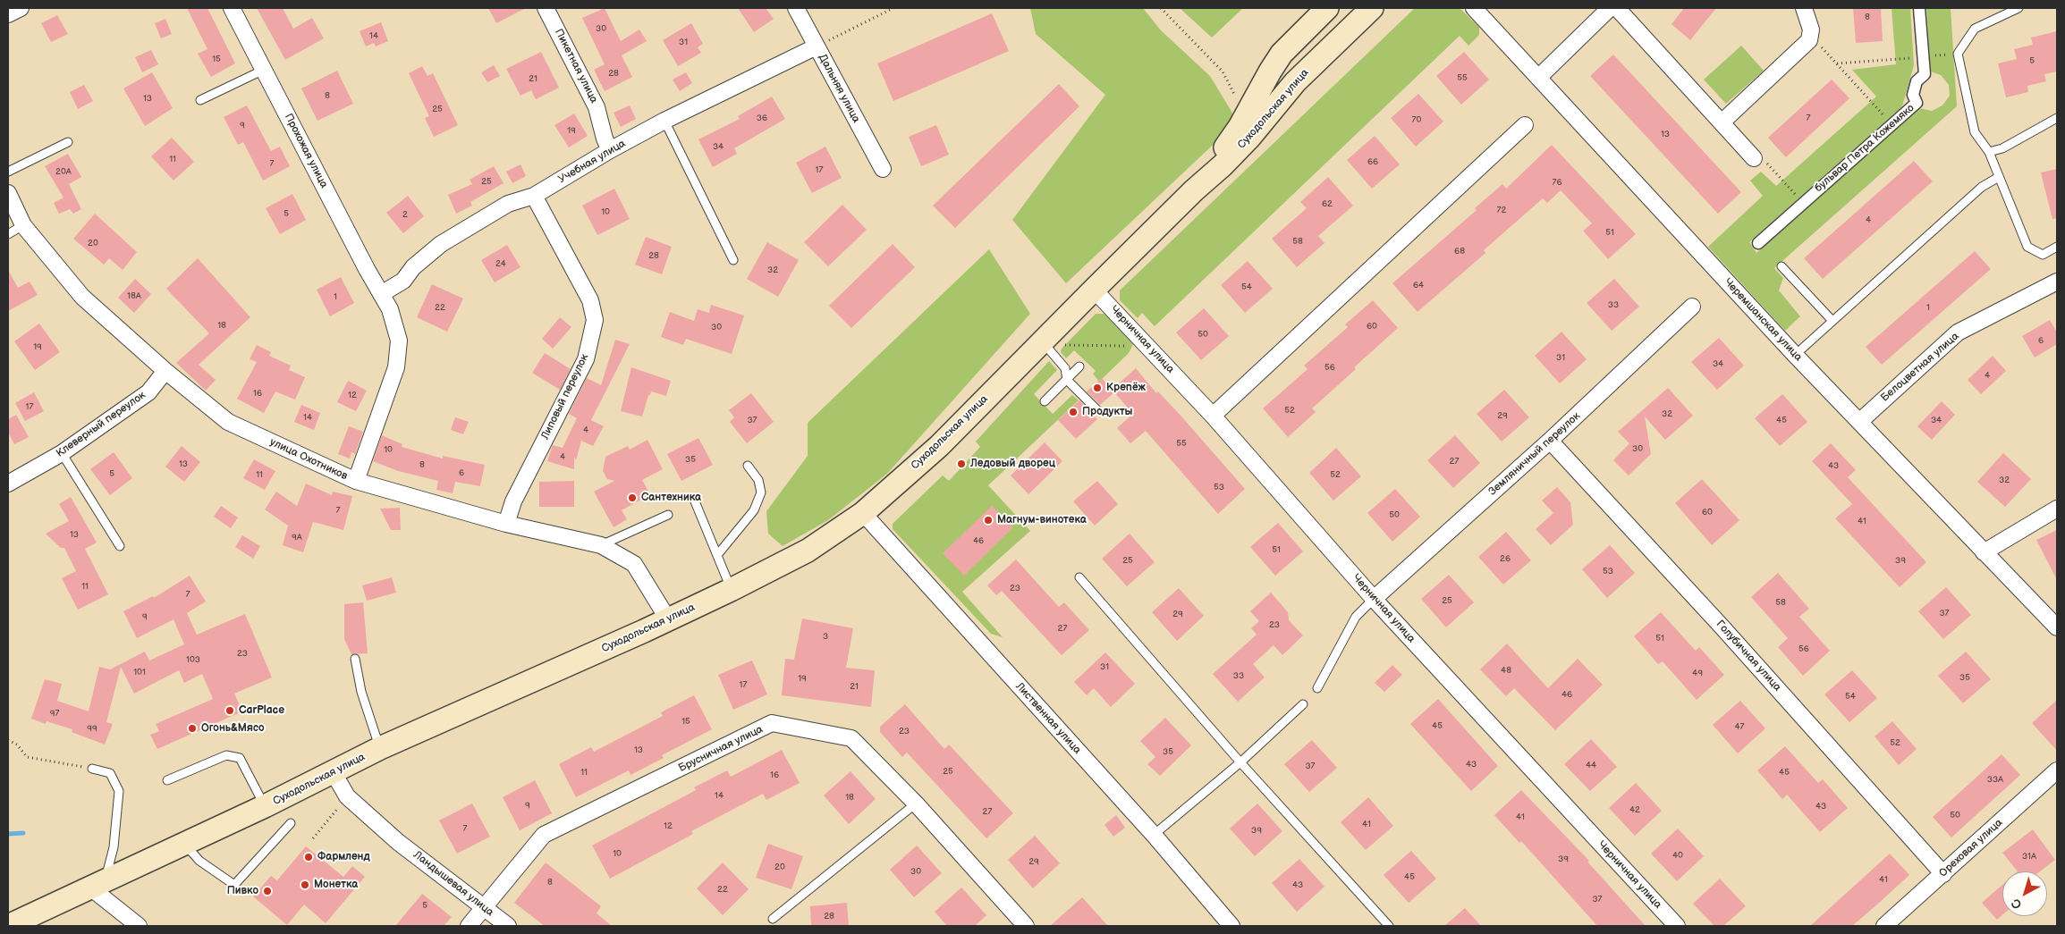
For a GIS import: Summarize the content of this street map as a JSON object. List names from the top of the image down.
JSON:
{
  "streets": {
    "main road": ["Суходольская улица"],
    "street": [
      "Пикетная улица",
      "Дальняя улица",
      "бульвар Петра Кожемяко",
      "Прохожая улица",
      "Учебная улица",
      "Черемшанская улица",
      "Черничная улица",
      "Белоцветная улица",
      "Липовый переулок",
      "Клеверный переулок",
      "Земляничный переулок",
      "улица Охотников",
      "Голубичная улица",
      "Лиственная улица",
      "Брусничная улица",
      "Ореховая улица",
      "Ландышевая улица"
    ]
  },
  "crossings": [
    ["Пикетная улица", "Учебная улица"],
    ["Дальняя улица", "Учебная улица"],
    ["Суходольская улица", "Черничная улица"],
    ["Суходольская улица", "улица Охотников"],
    ["Суходольская улица", "Лиственная улица"],
    ["Суходольская улица", "Ландышевая улица"],
    ["Прохожая улица", "Учебная улица"],
    ["Прохожая улица", "улица Охотников"],
    ["Учебная улица", "Липовый переулок"],
    ["Черемшанская улица", "Белоцветная улица"],
    ["Черничная улица", "Земляничный переулок"],
    ["Липовый переулок", "улица Охотников"],
    ["Клеверный переулок", "улица Охотников"],
    ["Земляничный переулок", "Голубичная улица"],
    ["Голубичная улица", "Ореховая улица"],
    ["Брусничная улица", "Ландышевая улица"]
  ],
  "places": [
    "Крепёж",
    "Продукты",
    "Ледовый дворец",
    "Сантехника",
    "Магнум-винотека",
    "CarPlace",
    "Огонь&Мясо",
    "Фармленд",
    "Монетка",
    "Пивко"
  ],
  "house_numbers": [
    "8",
    "30",
    "14",
    "31",
    "15",
    "5",
    "28",
    "55",
    "21",
    "8",
    "13",
    "25",
    "36",
    "7",
    "70",
    "9",
    "19",
    "13",
    "34",
    "11",
    "66",
    "7",
    "17",
    "20А",
    "25",
    "76",
    "62",
    "72",
    "10",
    "5",
    "2",
    "4",
    "51",
    "58",
    "20",
    "68",
    "28",
    "24",
    "32",
    "64",
    "54",
    "18А",
    "1",
    "33",
    "22",
    "1",
    "18",
    "60",
    "30",
    "50",
    "6",
    "19",
    "31",
    "34",
    "56",
    "4",
    "16",
    "12",
    "17",
    "52",
    "32",
    "29",
    "14",
    "37",
    "45",
    "34",
    "4",
    "55",
    "30",
    "10",
    "4",
    "35",
    "27",
    "13",
    "8",
    "43",
    "6",
    "5",
    "11",
    "52",
    "32",
    "53",
    "7",
    "60",
    "50",
    "41",
    "13",
    "9А",
    "46",
    "51",
    "26",
    "25",
    "39",
    "53",
    "11",
    "23",
    "7",
    "25",
    "58",
    "37",
    "29",
    "9",
    "23",
    "27",
    "3",
    "51",
    "56",
    "23",
    "103",
    "31",
    "48",
    "101",
    "49",
    "33",
    "35",
    "19",
    "17",
    "21",
    "46",
    "54",
    "97",
    "15",
    "45",
    "47",
    "99",
    "23",
    "52",
    "13",
    "35",
    "43",
    "44",
    "37",
    "25",
    "11",
    "45",
    "16",
    "33А",
    "14",
    "18",
    "9",
    "43",
    "42",
    "27",
    "50",
    "41",
    "41",
    "12",
    "7",
    "39",
    "10",
    "40",
    "31А",
    "39",
    "29",
    "20",
    "30",
    "45",
    "41",
    "8",
    "43",
    "22",
    "37",
    "5",
    "28"
  ],
  "north": "bottom left"
}
